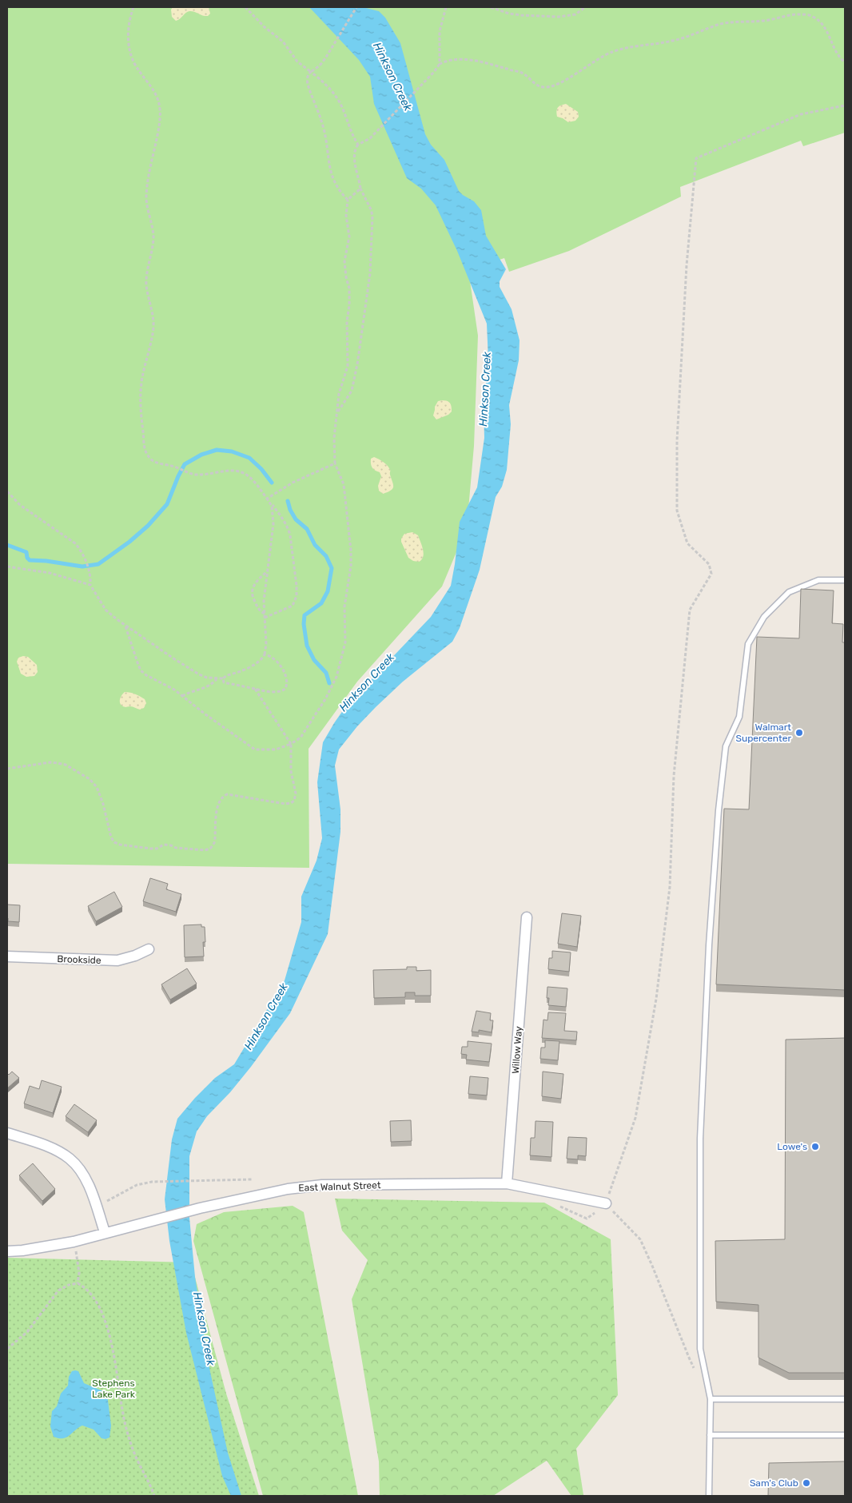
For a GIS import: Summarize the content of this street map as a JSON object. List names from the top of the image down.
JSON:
{
  "streets": {
    "street": ["Brookside", "Willow Way", "East Walnut Street"]
  },
  "crossings": [
    ["Willow Way", "East Walnut Street"]
  ],
  "water": ["Hinkson Creek"],
  "parks": ["Stephens Lake Park"],
  "places": ["Walmart Supercenter", "Lowe's", "Sam's Club"]
}
